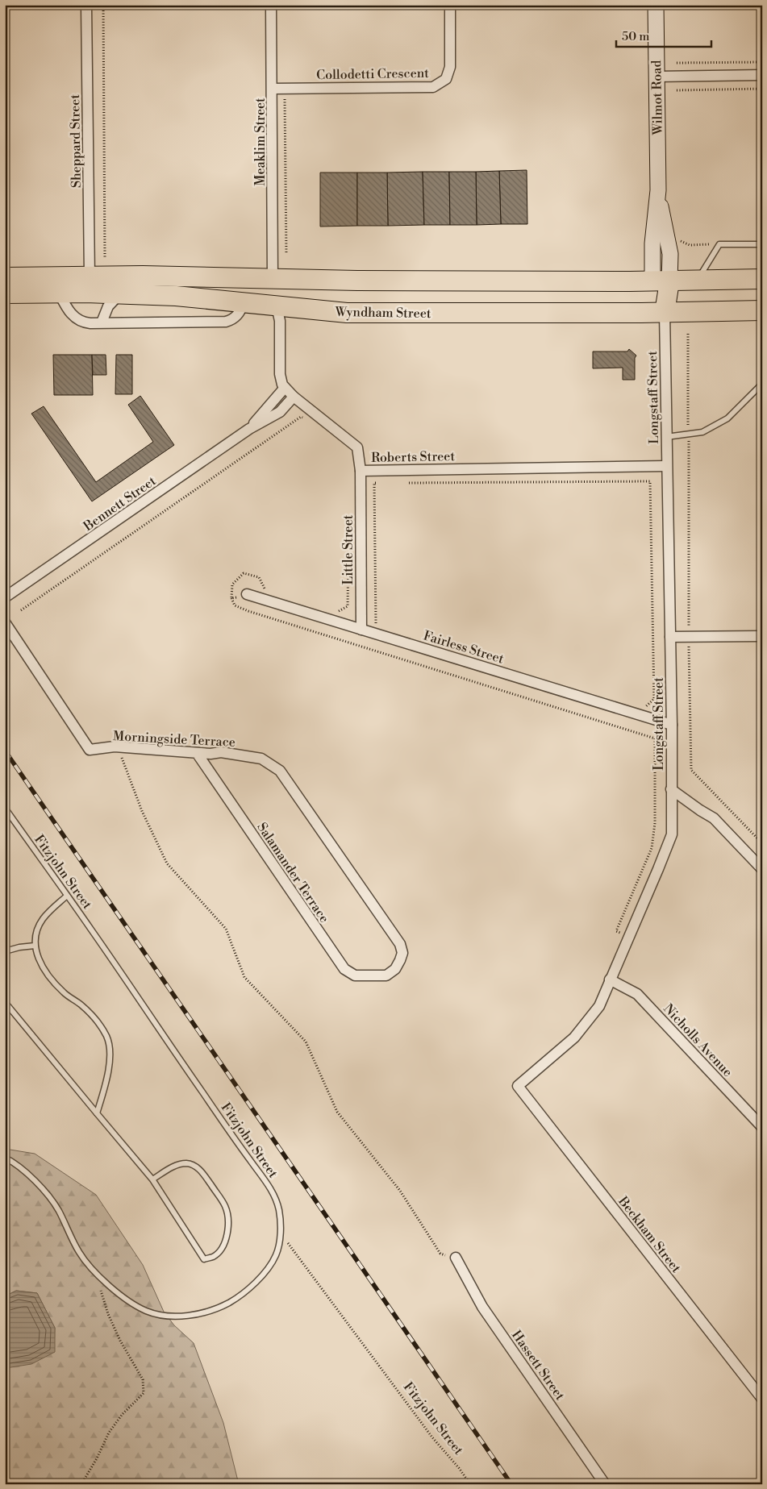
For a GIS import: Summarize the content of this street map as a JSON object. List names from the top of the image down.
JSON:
{
  "streets": {
    "highway": ["Wyndham Street"],
    "street": [
      "Collodetti Crescent",
      "Wilmot Road",
      "Sheppard Street",
      "Meaklim Street",
      "Longstaff Street",
      "Roberts Street",
      "Bennett Street",
      "Little Street",
      "Fairless Street",
      "Morningside Terrace",
      "Salamander Terrace",
      "Nicholls Avenue",
      "Beckham Street",
      "Hassett Street"
    ],
    "lane": ["Fitzjohn Street"]
  },
  "crossings": [
    ["Collodetti Crescent", "Meaklim Street"],
    ["Wyndham Street", "Longstaff Street"],
    ["Longstaff Street", "Roberts Street"],
    ["Longstaff Street", "Fairless Street"],
    ["Longstaff Street", "Nicholls Avenue"],
    ["Longstaff Street", "Beckham Street"],
    ["Roberts Street", "Bennett Street"],
    ["Roberts Street", "Little Street"],
    ["Little Street", "Fairless Street"],
    ["Morningside Terrace", "Salamander Terrace"]
  ],
  "scale_bar": "50 m"
}
